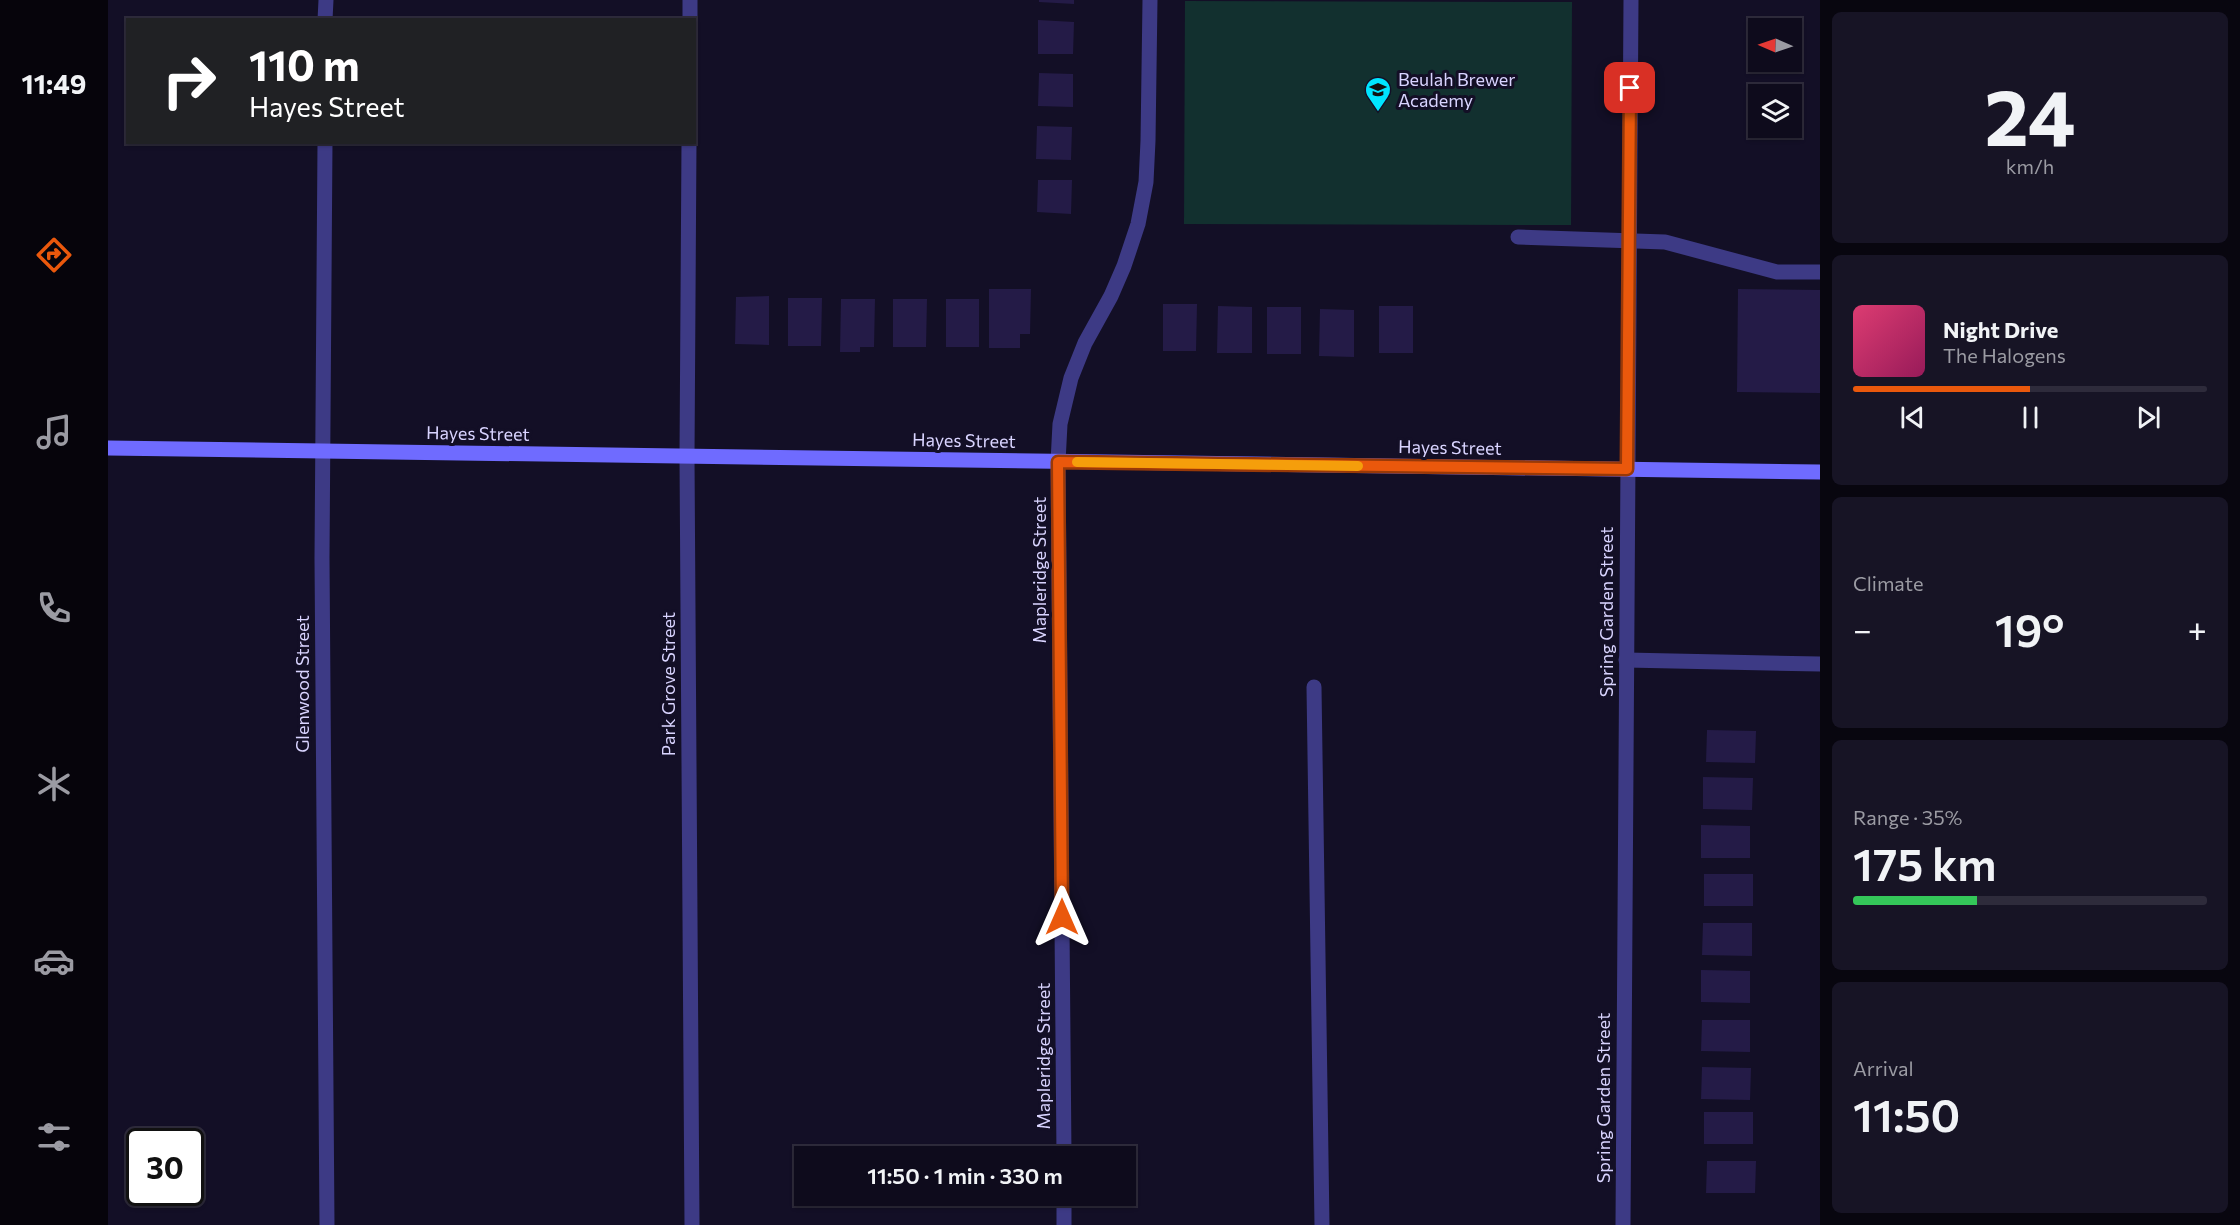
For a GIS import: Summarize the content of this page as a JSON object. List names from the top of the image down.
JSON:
{
  "streets": {
    "street": [
      "Hayes Street",
      "Mapleridge Street",
      "Spring Garden Street",
      "Glenwood Street",
      "Park Grove Street"
    ]
  },
  "crossings": [
    ["Hayes Street", "Mapleridge Street"],
    ["Hayes Street", "Spring Garden Street"],
    ["Hayes Street", "Glenwood Street"],
    ["Hayes Street", "Park Grove Street"]
  ],
  "places": {
    "school or university": ["Beulah Brewer Academy"]
  },
  "north": "left",
  "page": {
    "tabs": "11:49",
    "tile": [
      ["24", "km/h"],
      "Climate",
      ["Range · 35%", "175 km"],
      ["Arrival", "11:50"]
    ],
    "turn": ["110 m", "Hayes Street"],
    "song": ["Night Drive", "The Halogens"],
    "heat": ["−", "19°", "+"],
    "limit": "30",
    "trip": "11:50 · 1 min · 330 m"
  }
}
